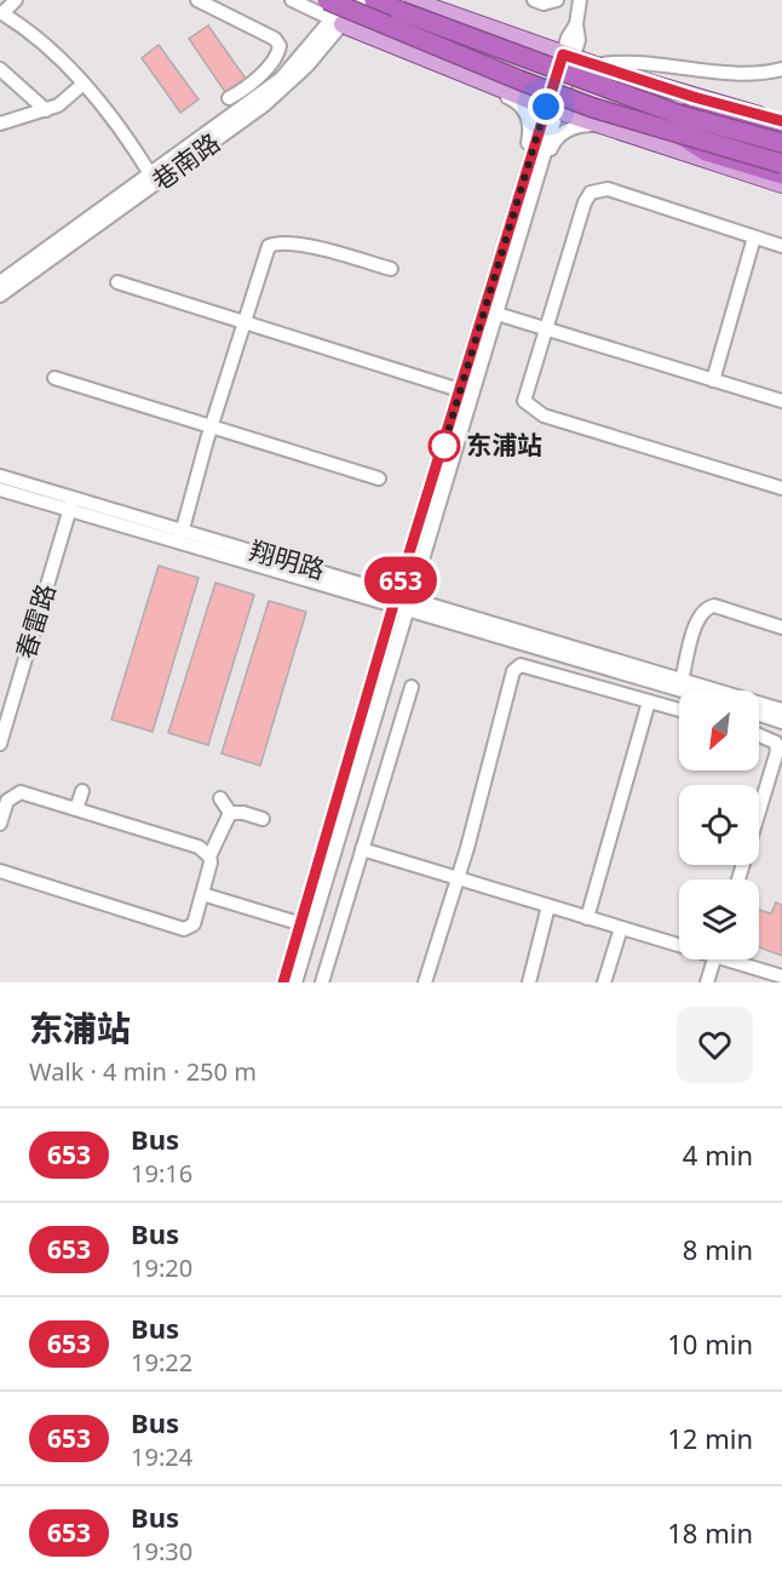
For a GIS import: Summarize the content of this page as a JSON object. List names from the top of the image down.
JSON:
{
  "streets": {
    "street": ["巷南路", "翔明路", "春雷路"]
  },
  "crossings": [
    ["翔明路", "春雷路"]
  ],
  "places": ["东浦站"],
  "lines": ["bus line 653"],
  "north": "bottom left",
  "page": {
    "on_map": "653",
    "heading": ["东浦站", "Walk · 4 min · 250 m"],
    "list": [
      {
        "mark": "653",
        "name": "Bus",
        "note": "19:16",
        "value": "4 min"
      },
      {
        "mark": "653",
        "name": "Bus",
        "note": "19:20",
        "value": "8 min"
      },
      {
        "mark": "653",
        "name": "Bus",
        "note": "19:22",
        "value": "10 min"
      },
      {
        "mark": "653",
        "name": "Bus",
        "note": "19:24",
        "value": "12 min"
      },
      {
        "mark": "653",
        "name": "Bus",
        "note": "19:30",
        "value": "18 min"
      }
    ]
  }
}
